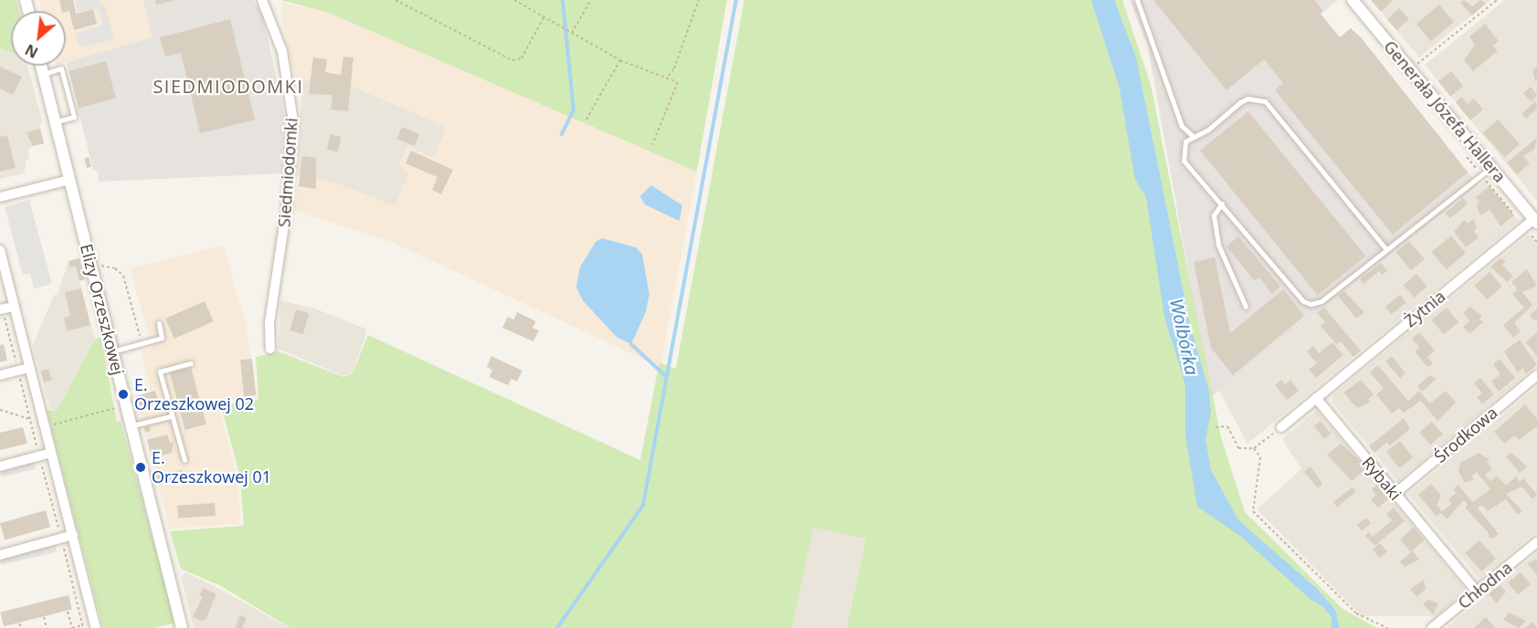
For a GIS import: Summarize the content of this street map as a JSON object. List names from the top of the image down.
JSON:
{
  "streets": {
    "street": [
      "Generała Józefa Hallera",
      "Siedmiodomki",
      "Żytnia",
      "Elizy Orzeszkowej",
      "Środkowa",
      "Rybaki",
      "Chłodna"
    ]
  },
  "crossings": [
    ["Generała Józefa Hallera", "Żytnia"],
    ["Żytnia", "Rybaki"],
    ["Środkowa", "Rybaki"],
    ["Rybaki", "Chłodna"]
  ],
  "districts": ["SIEDMIODOMKI"],
  "water": ["Wolbórka"],
  "places": ["E. Orzeszkowej 02", "E. Orzeszkowej 01"],
  "north": "bottom left"
}
